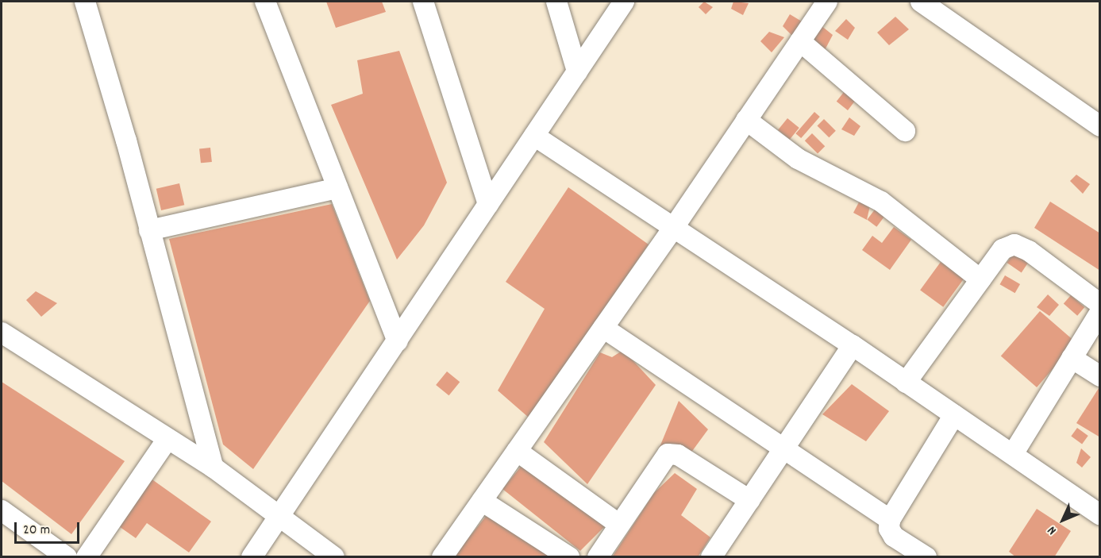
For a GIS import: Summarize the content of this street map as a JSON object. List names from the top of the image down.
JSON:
{
  "scale_bar": "20 m",
  "north": "bottom left"
}
